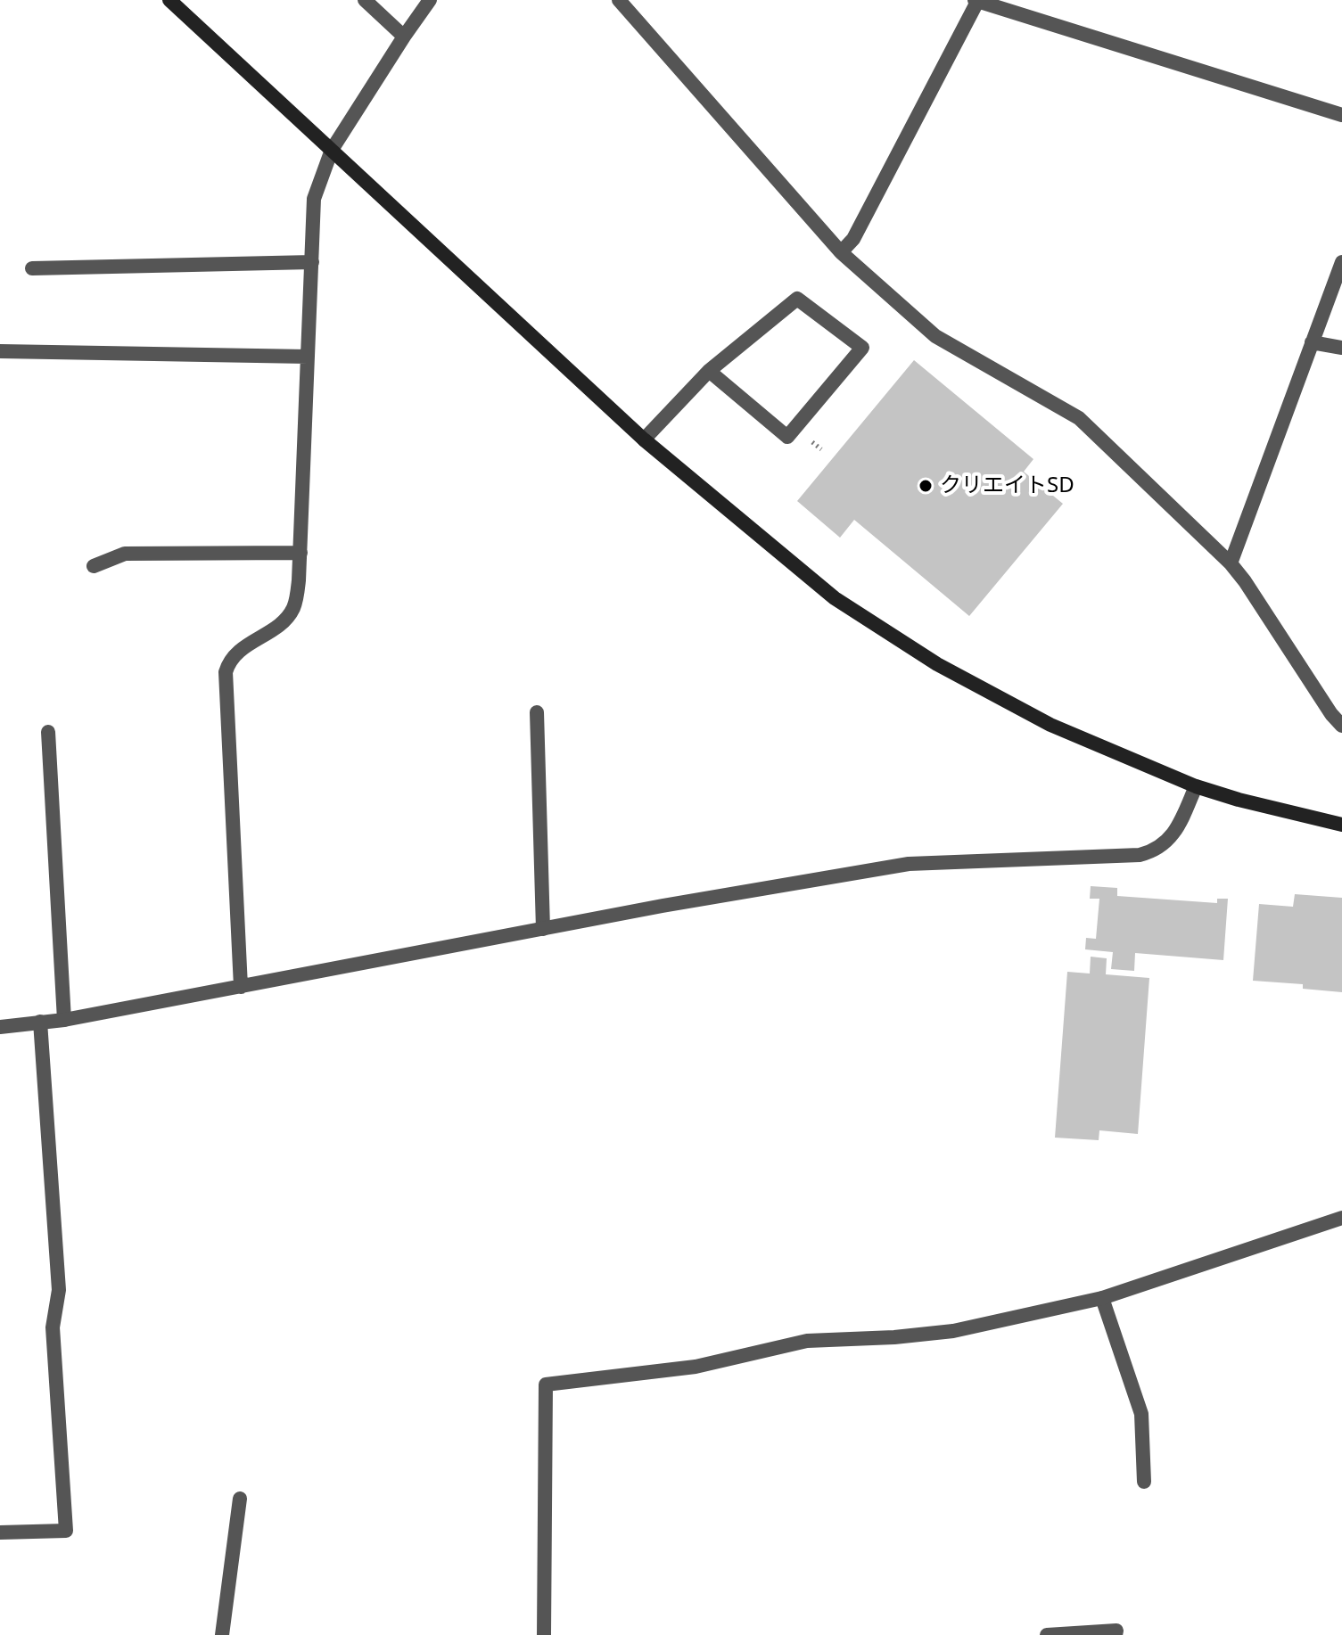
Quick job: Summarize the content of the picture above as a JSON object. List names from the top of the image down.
{
  "places": ["クリエイトSD"]
}
